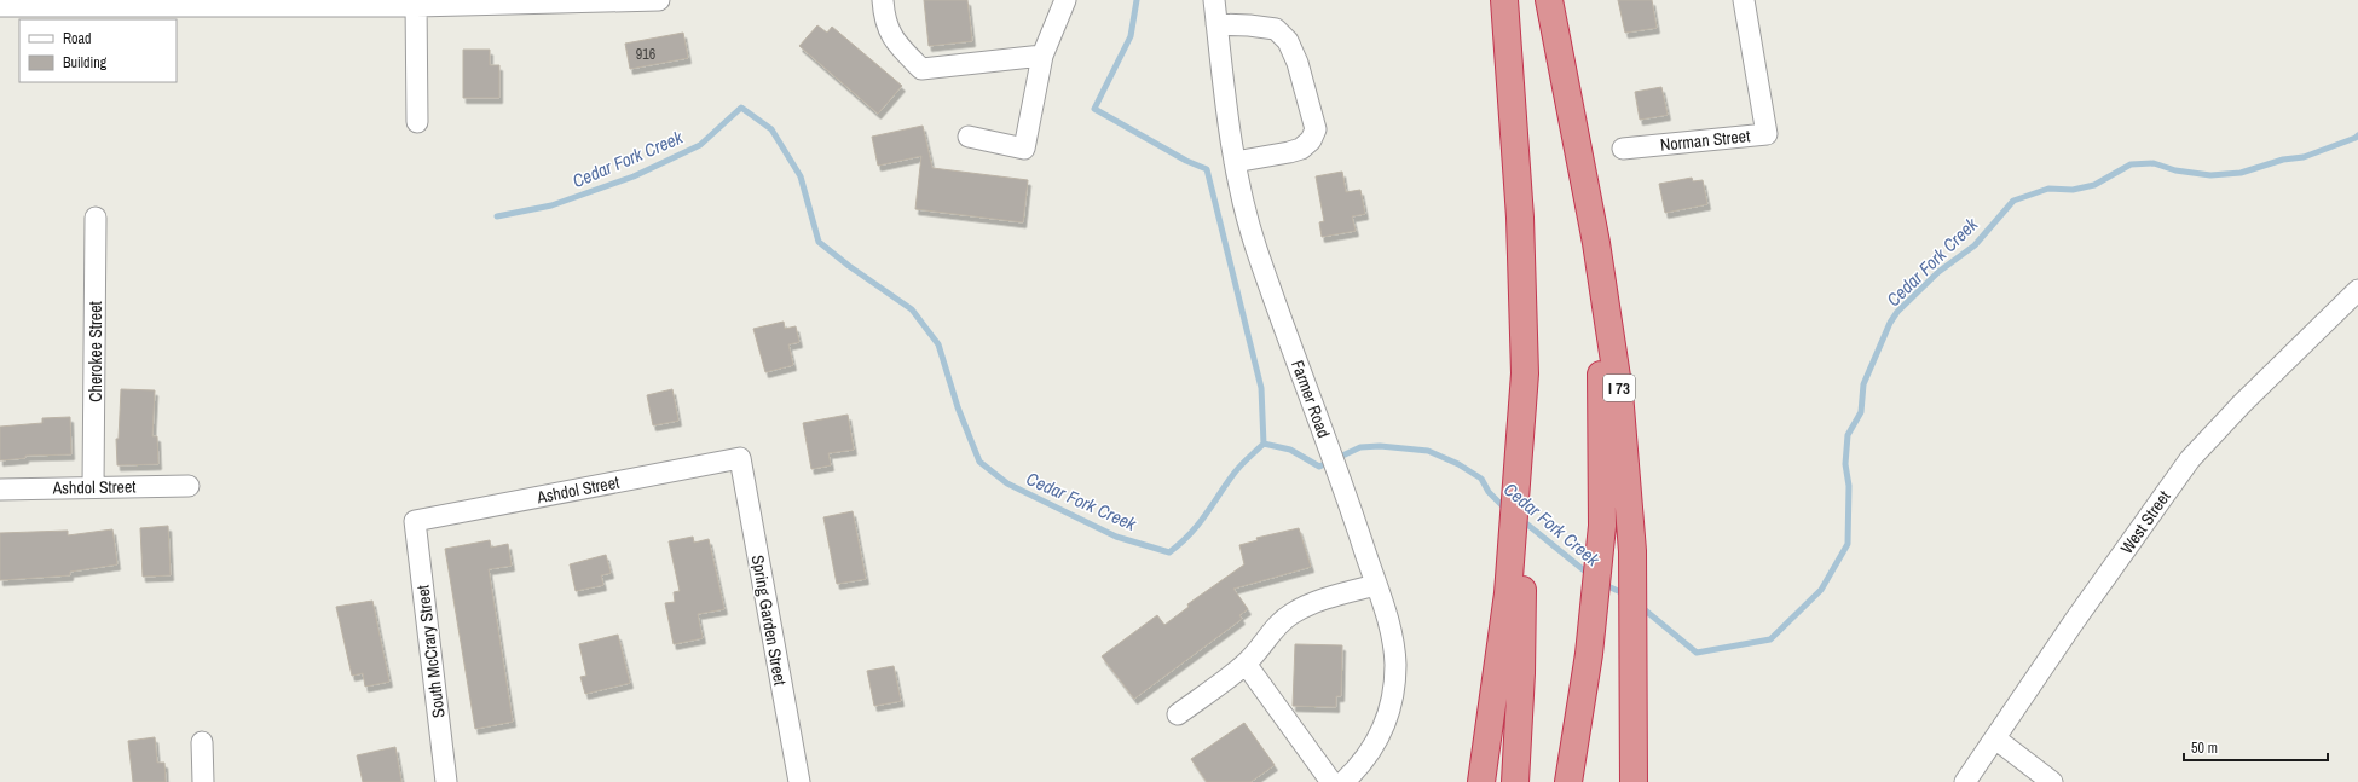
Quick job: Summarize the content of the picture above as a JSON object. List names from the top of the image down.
{
  "streets": {
    "highway": ["I 73"],
    "street": [
      "Norman Street",
      "Cherokee Street",
      "Farmer Road",
      "Ashdol Street",
      "West Street",
      "Spring Garden Street",
      "South McCrary Street"
    ]
  },
  "crossings": [
    ["Cherokee Street", "Ashdol Street"],
    ["Ashdol Street", "Spring Garden Street"],
    ["Ashdol Street", "South McCrary Street"]
  ],
  "water": ["Cedar Fork Creek"],
  "house_numbers": ["916"],
  "legend": ["Road", "Building"],
  "scale_bar": "50 m"
}
